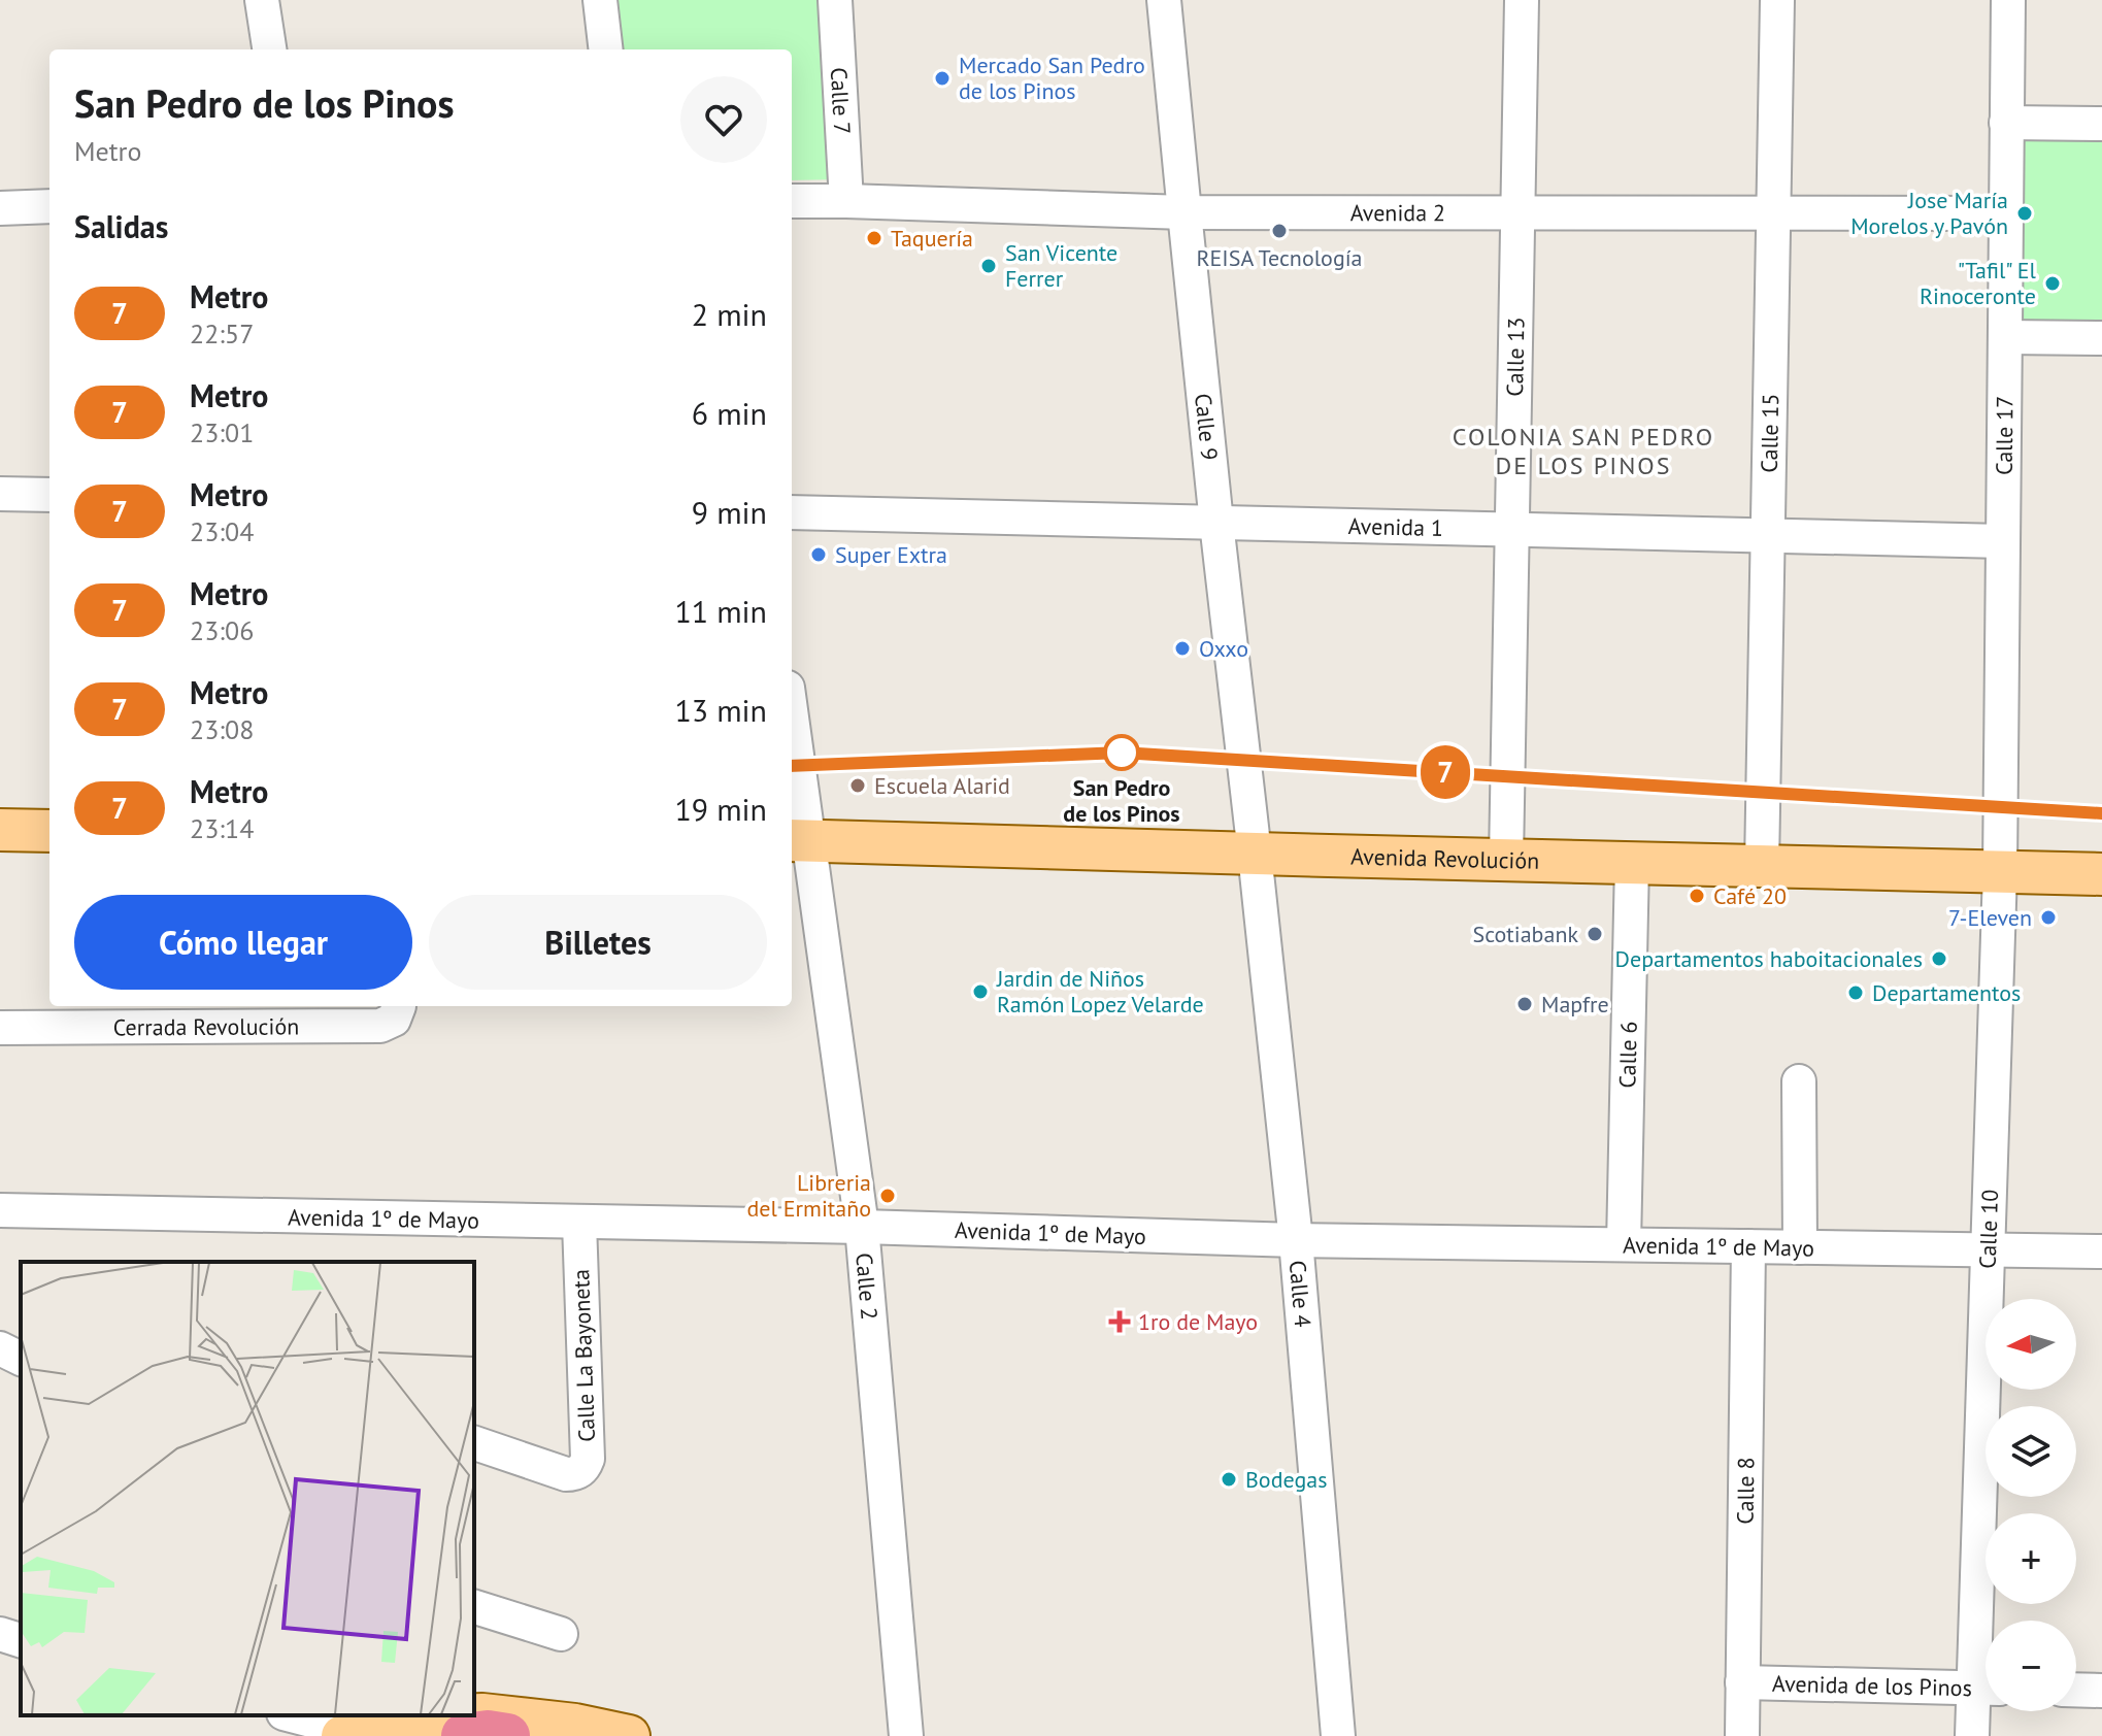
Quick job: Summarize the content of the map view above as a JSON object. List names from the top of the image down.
{
  "streets": {
    "main road": ["Avenida Revolución"],
    "street": [
      "Calle 7",
      "Avenida 2",
      "Calle 13",
      "Calle 9",
      "Calle 15",
      "Calle 17",
      "Avenida 1",
      "Cerrada Revolución",
      "Calle 6",
      "Avenida 1º de Mayo",
      "Calle 10",
      "Calle 2",
      "Calle 4",
      "Calle La Bayoneta",
      "Calle 8",
      "Avenida de los Pinos"
    ]
  },
  "crossings": [
    ["Calle 7", "Avenida 2"],
    ["Avenida 2", "Calle 13"],
    ["Avenida 2", "Calle 9"],
    ["Avenida 2", "Calle 15"],
    ["Avenida 2", "Calle 17"],
    ["Calle 13", "Avenida 1"],
    ["Calle 13", "Avenida Revolución"],
    ["Calle 9", "Avenida 1"],
    ["Calle 9", "Avenida Revolución"],
    ["Calle 9", "Calle 4"],
    ["Calle 15", "Avenida 1"],
    ["Calle 15", "Avenida Revolución"],
    ["Calle 17", "Avenida 1"],
    ["Calle 17", "Avenida Revolución"],
    ["Calle 17", "Calle 10"],
    ["Avenida Revolución", "Calle 6"],
    ["Avenida Revolución", "Calle 10"],
    ["Avenida Revolución", "Calle 2"],
    ["Avenida Revolución", "Calle 4"],
    ["Calle 6", "Avenida 1º de Mayo"],
    ["Avenida 1º de Mayo", "Calle 10"],
    ["Avenida 1º de Mayo", "Calle 2"],
    ["Avenida 1º de Mayo", "Calle 4"],
    ["Avenida 1º de Mayo", "Calle La Bayoneta"],
    ["Avenida 1º de Mayo", "Calle 8"],
    ["Calle 8", "Avenida de los Pinos"]
  ],
  "districts": ["COLONIA SAN PEDRO DE LOS PINOS"],
  "places": {
    "other": [
      "Mercado San Pedro de los Pinos",
      "Jose María Morelos y Pavón",
      "REISA Tecnología",
      "Taquería",
      "San Vicente Ferrer",
      "\"Tafil\" El Rinoceronte",
      "Super Extra",
      "Oxxo",
      "San Pedro de los Pinos",
      "Escuela Alarid",
      "Café 20",
      "7-Eleven",
      "Scotiabank",
      "Departamentos haboitacionales",
      "Jardin de Niños Ramón Lopez Velarde",
      "Departamentos",
      "Mapfre",
      "Libreria del Ermitaño",
      "Bodegas"
    ],
    "health": ["1ro de Mayo"]
  },
  "lines": ["metro line 7"],
  "north": "left",
  "page": {
    "on_map": "7",
    "heading": [
      ["San Pedro de los Pinos", "Metro"],
      "Salidas"
    ],
    "list": [
      {
        "mark": "7",
        "name": "Metro",
        "note": "22:57",
        "value": "2 min"
      },
      {
        "mark": "7",
        "name": "Metro",
        "note": "23:01",
        "value": "6 min"
      },
      {
        "mark": "7",
        "name": "Metro",
        "note": "23:04",
        "value": "9 min"
      },
      {
        "mark": "7",
        "name": "Metro",
        "note": "23:06",
        "value": "11 min"
      },
      {
        "mark": "7",
        "name": "Metro",
        "note": "23:08",
        "value": "13 min"
      },
      {
        "mark": "7",
        "name": "Metro",
        "note": "23:14",
        "value": "19 min"
      }
    ],
    "buttons": ["Cómo llegar", "Billetes"],
    "map_buttons": ["+", "−"]
  }
}
